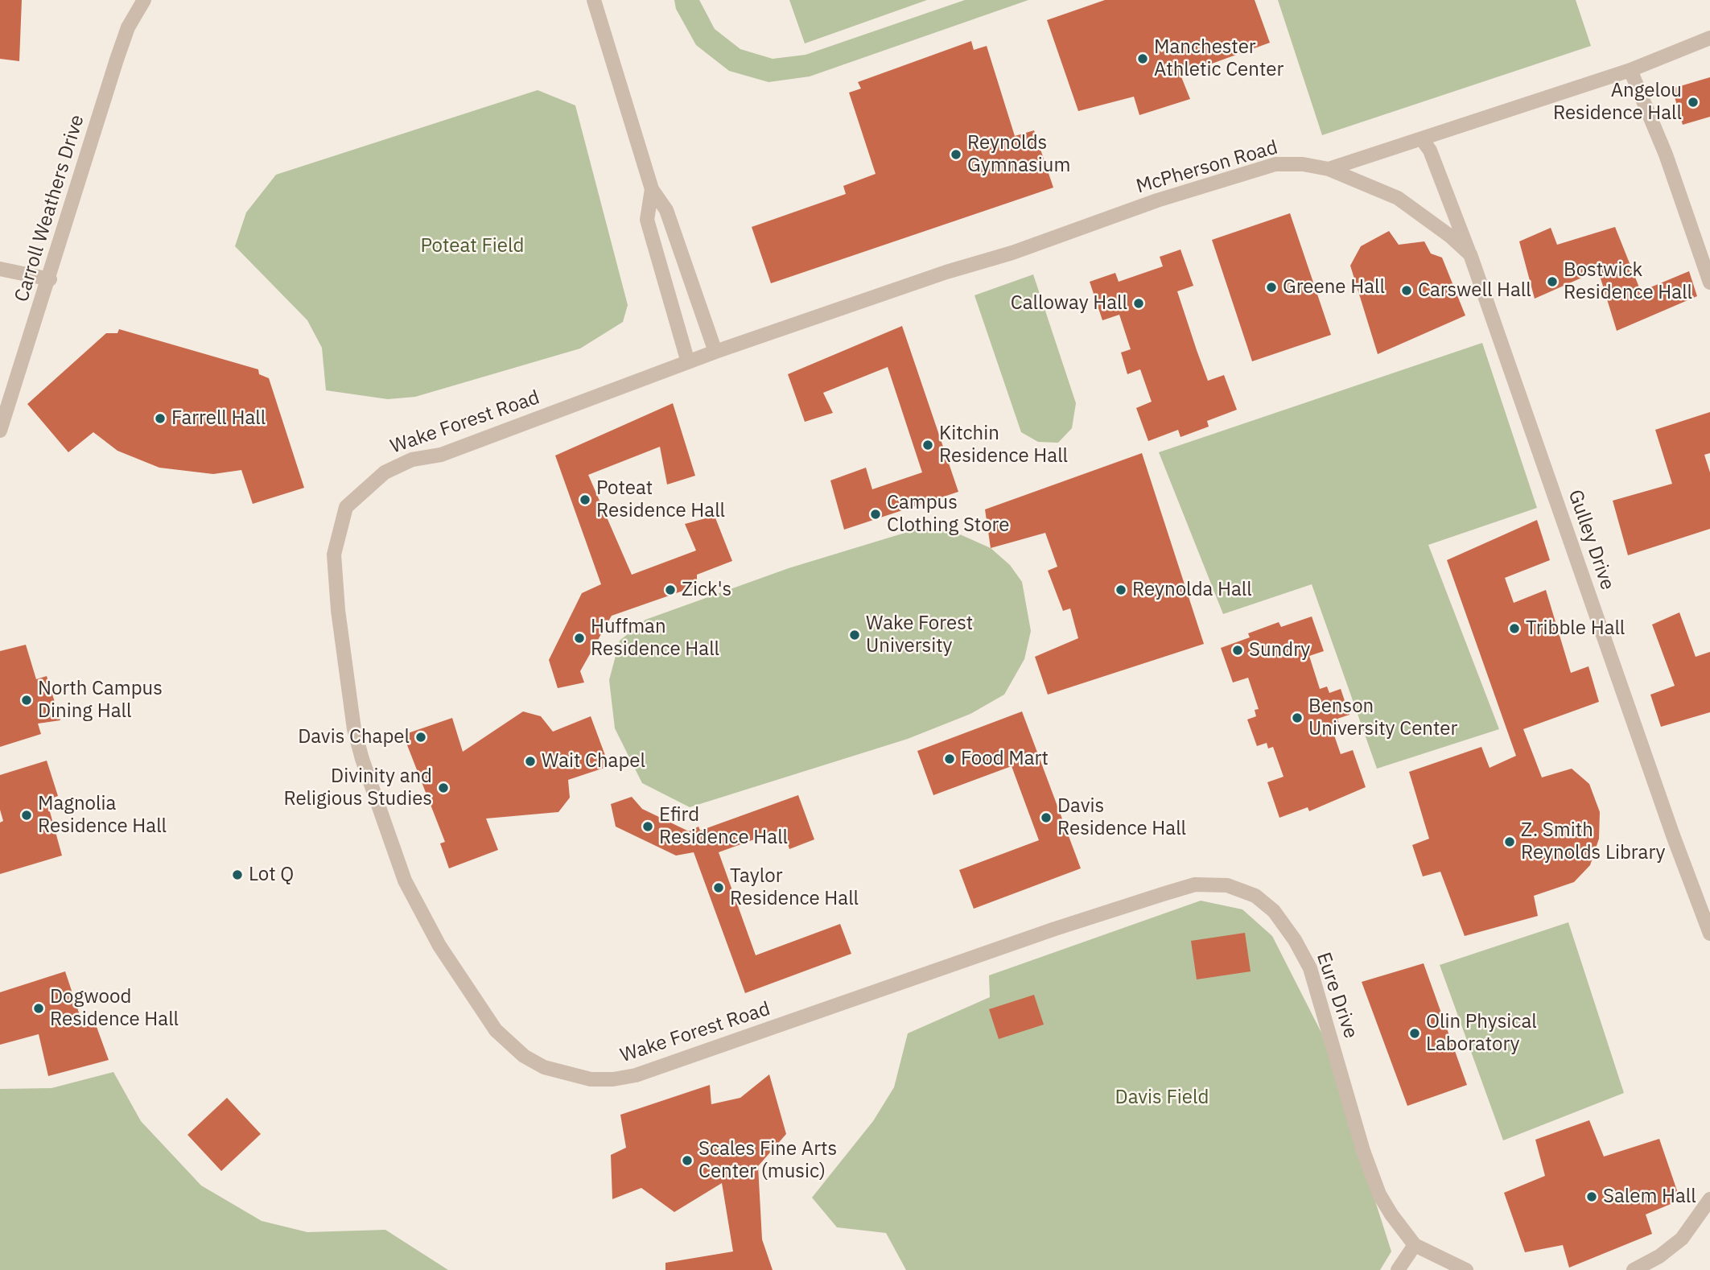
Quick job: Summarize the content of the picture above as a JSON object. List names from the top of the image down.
{
  "streets": {
    "street": [
      "McPherson Road",
      "Carroll Weathers Drive",
      "Wake Forest Road",
      "Gulley Drive",
      "Eure Drive"
    ]
  },
  "crossings": [
    ["McPherson Road", "Wake Forest Road"],
    ["McPherson Road", "Gulley Drive"],
    ["Wake Forest Road", "Eure Drive"]
  ],
  "parks": ["Poteat Field", "Davis Field"],
  "places": [
    "Manchester Athletic Center",
    "Angelou Residence Hall",
    "Reynolds Gymnasium",
    "Bostwick Residence Hall",
    "Greene Hall",
    "Carswell Hall",
    "Calloway Hall",
    "Farrell Hall",
    "Kitchin Residence Hall",
    "Poteat Residence Hall",
    "Campus Clothing Store",
    "Zick's",
    "Reynolda Hall",
    "Tribble Hall",
    "Wake Forest University",
    "Huffman Residence Hall",
    "Sundry",
    "North Campus Dining Hall",
    "Benson University Center",
    "Davis Chapel",
    "Food Mart",
    "Wait Chapel",
    "Divinity and Religious Studies",
    "Magnolia Residence Hall",
    "Davis Residence Hall",
    "Efird Residence Hall",
    "Z. Smith Reynolds Library",
    "Lot Q",
    "Taylor Residence Hall",
    "Dogwood Residence Hall",
    "Olin Physical Laboratory",
    "Scales Fine Arts Center (music)",
    "Salem Hall"
  ]
}
